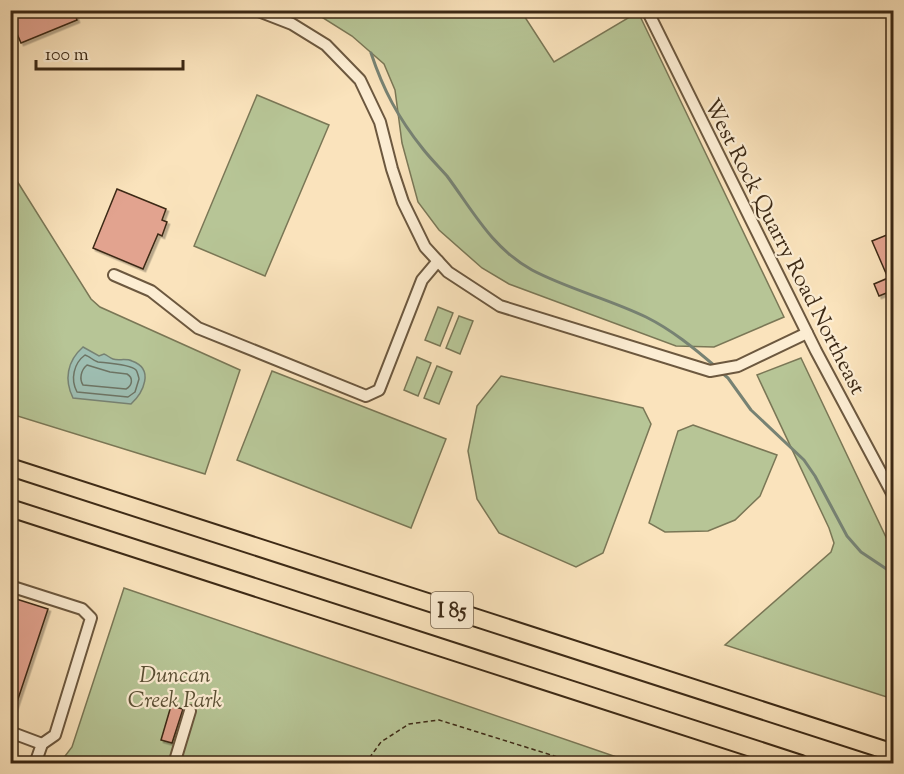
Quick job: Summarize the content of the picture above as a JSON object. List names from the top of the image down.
{
  "streets": {
    "highway": ["I 85"],
    "street": ["West Rock Quarry Road Northeast"]
  },
  "parks": ["Duncan Creek Park"],
  "scale_bar": "100 m"
}
